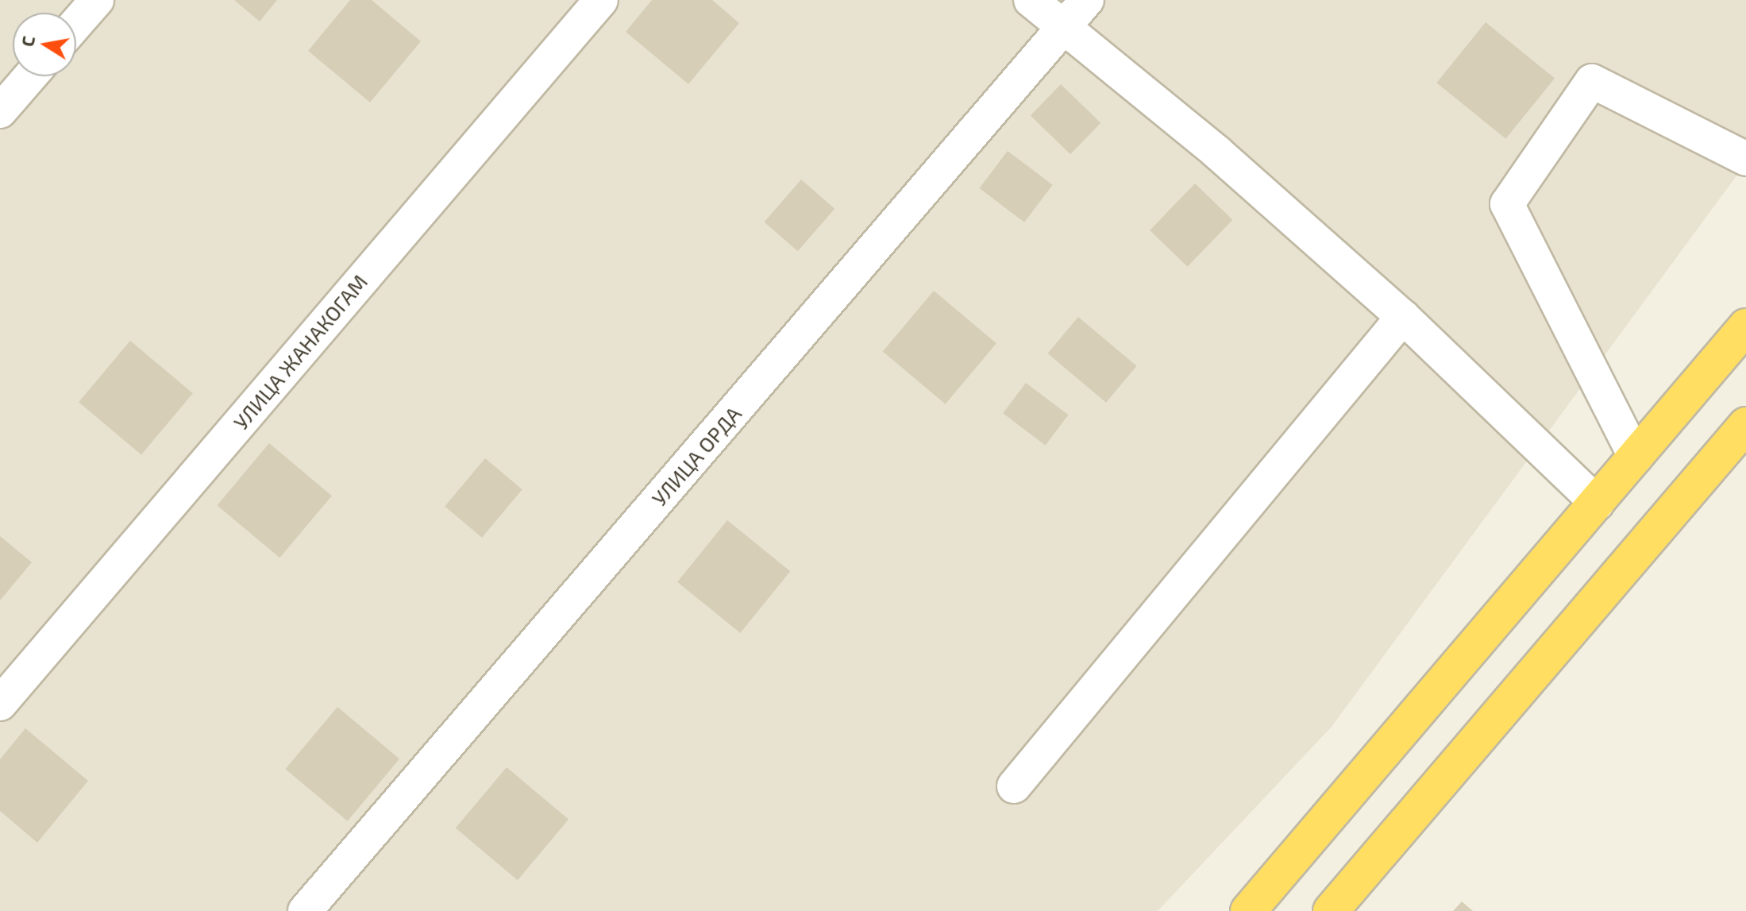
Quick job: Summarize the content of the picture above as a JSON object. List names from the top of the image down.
{
  "streets": {
    "street": ["УЛИЦА ЖАНАКОГАМ", "УЛИЦА ОРДА"]
  },
  "north": "left"
}
